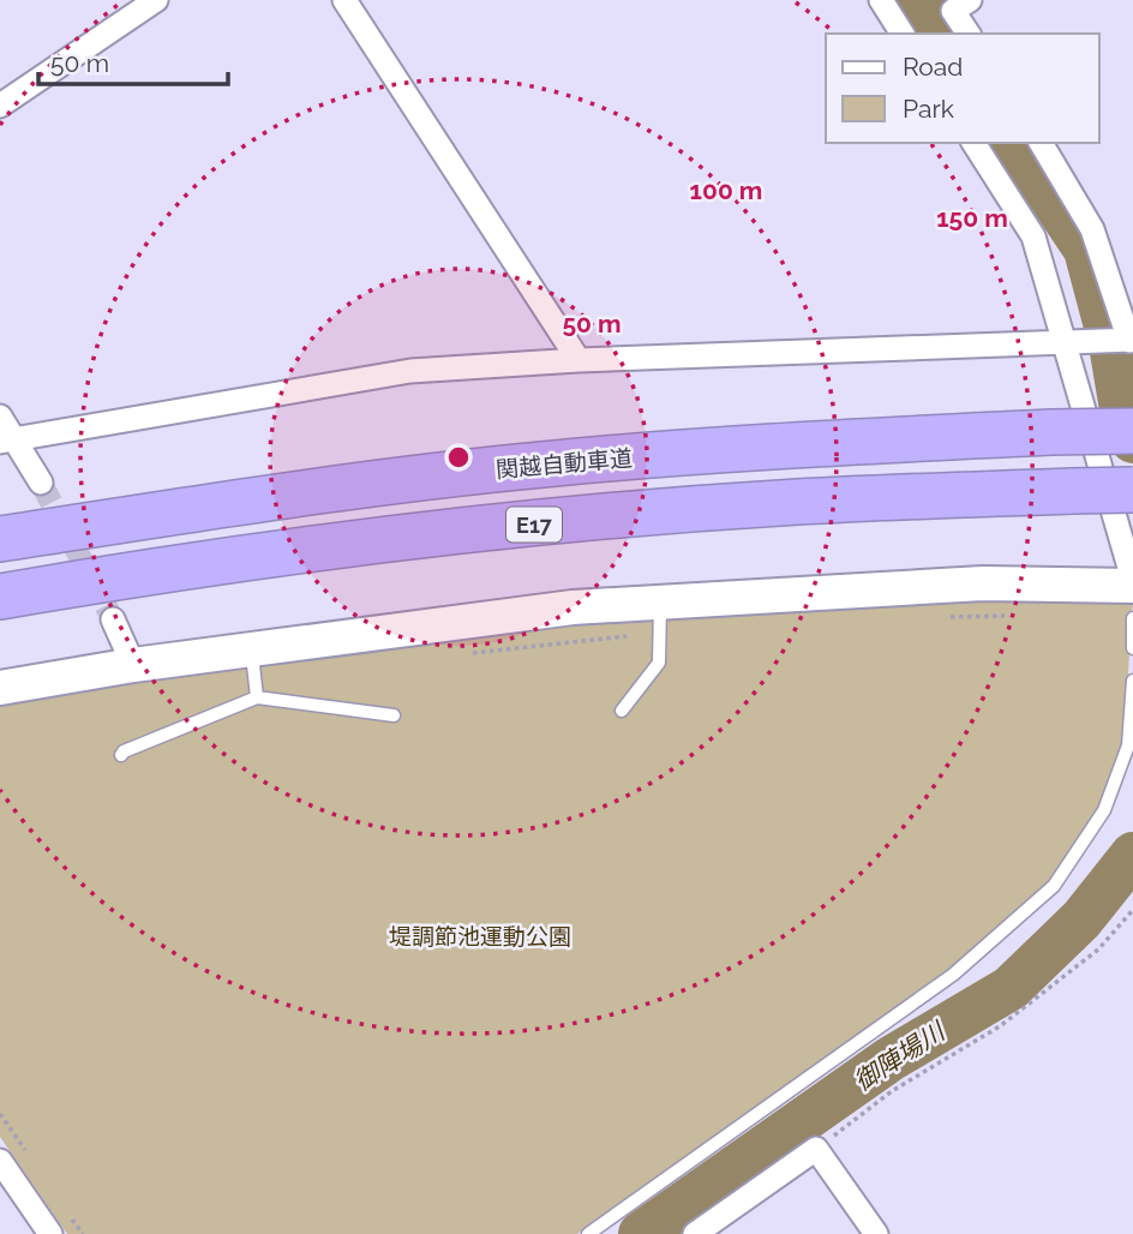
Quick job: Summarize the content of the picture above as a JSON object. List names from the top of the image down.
{
  "streets": {
    "highway": ["関越自動車道", "E17"]
  },
  "water": ["御陣場川"],
  "parks": ["堤調節池運動公園"],
  "legend": ["Road", "Park"],
  "scale_bar": "50 m",
  "rings": ["100 m", "150 m", "50 m"]
}
